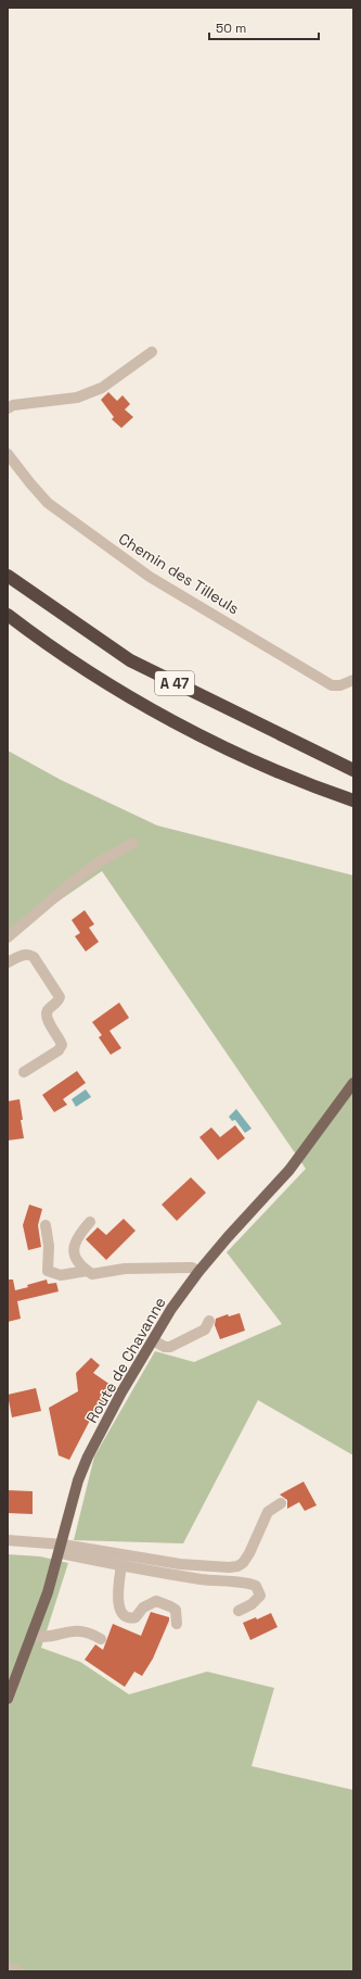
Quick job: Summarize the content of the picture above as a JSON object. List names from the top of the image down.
{
  "streets": {
    "highway": ["A 47"],
    "main road": ["Route de Chavanne"],
    "street": ["Chemin des Tilleuls"]
  },
  "scale_bar": "50 m"
}
